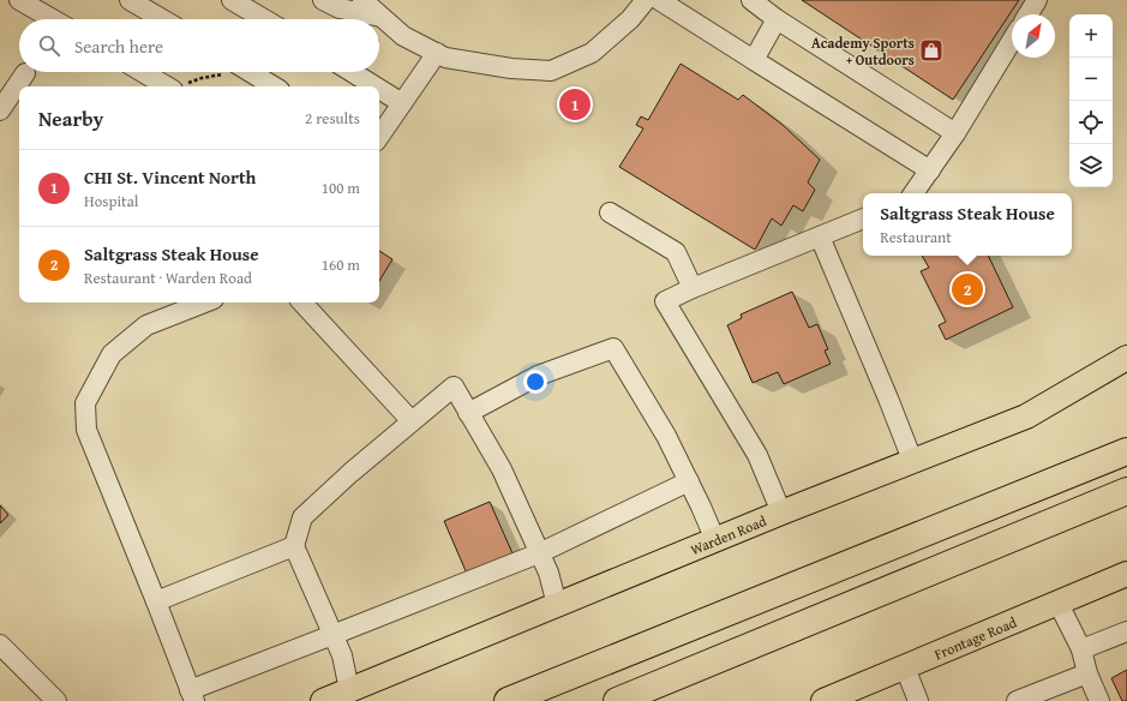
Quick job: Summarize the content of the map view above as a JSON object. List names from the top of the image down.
{
  "streets": {
    "main road": ["Warden Road", "Frontage Road"]
  },
  "places": {
    "shop": ["Academy Sports + Outdoors"]
  },
  "north": "top right",
  "page": {
    "map_buttons": ["+", "−"],
    "search": "Search here",
    "pins": ["1", "2"],
    "heading": ["Nearby", "2 results"],
    "list": [
      {
        "mark": "1",
        "name": "CHI St. Vincent North",
        "note": "Hospital",
        "value": "100 m"
      },
      {
        "mark": "2",
        "name": "Saltgrass Steak House",
        "note": "Restaurant · Warden Road",
        "value": "160 m"
      }
    ],
    "popup": ["Saltgrass Steak House", "Restaurant"]
  }
}
